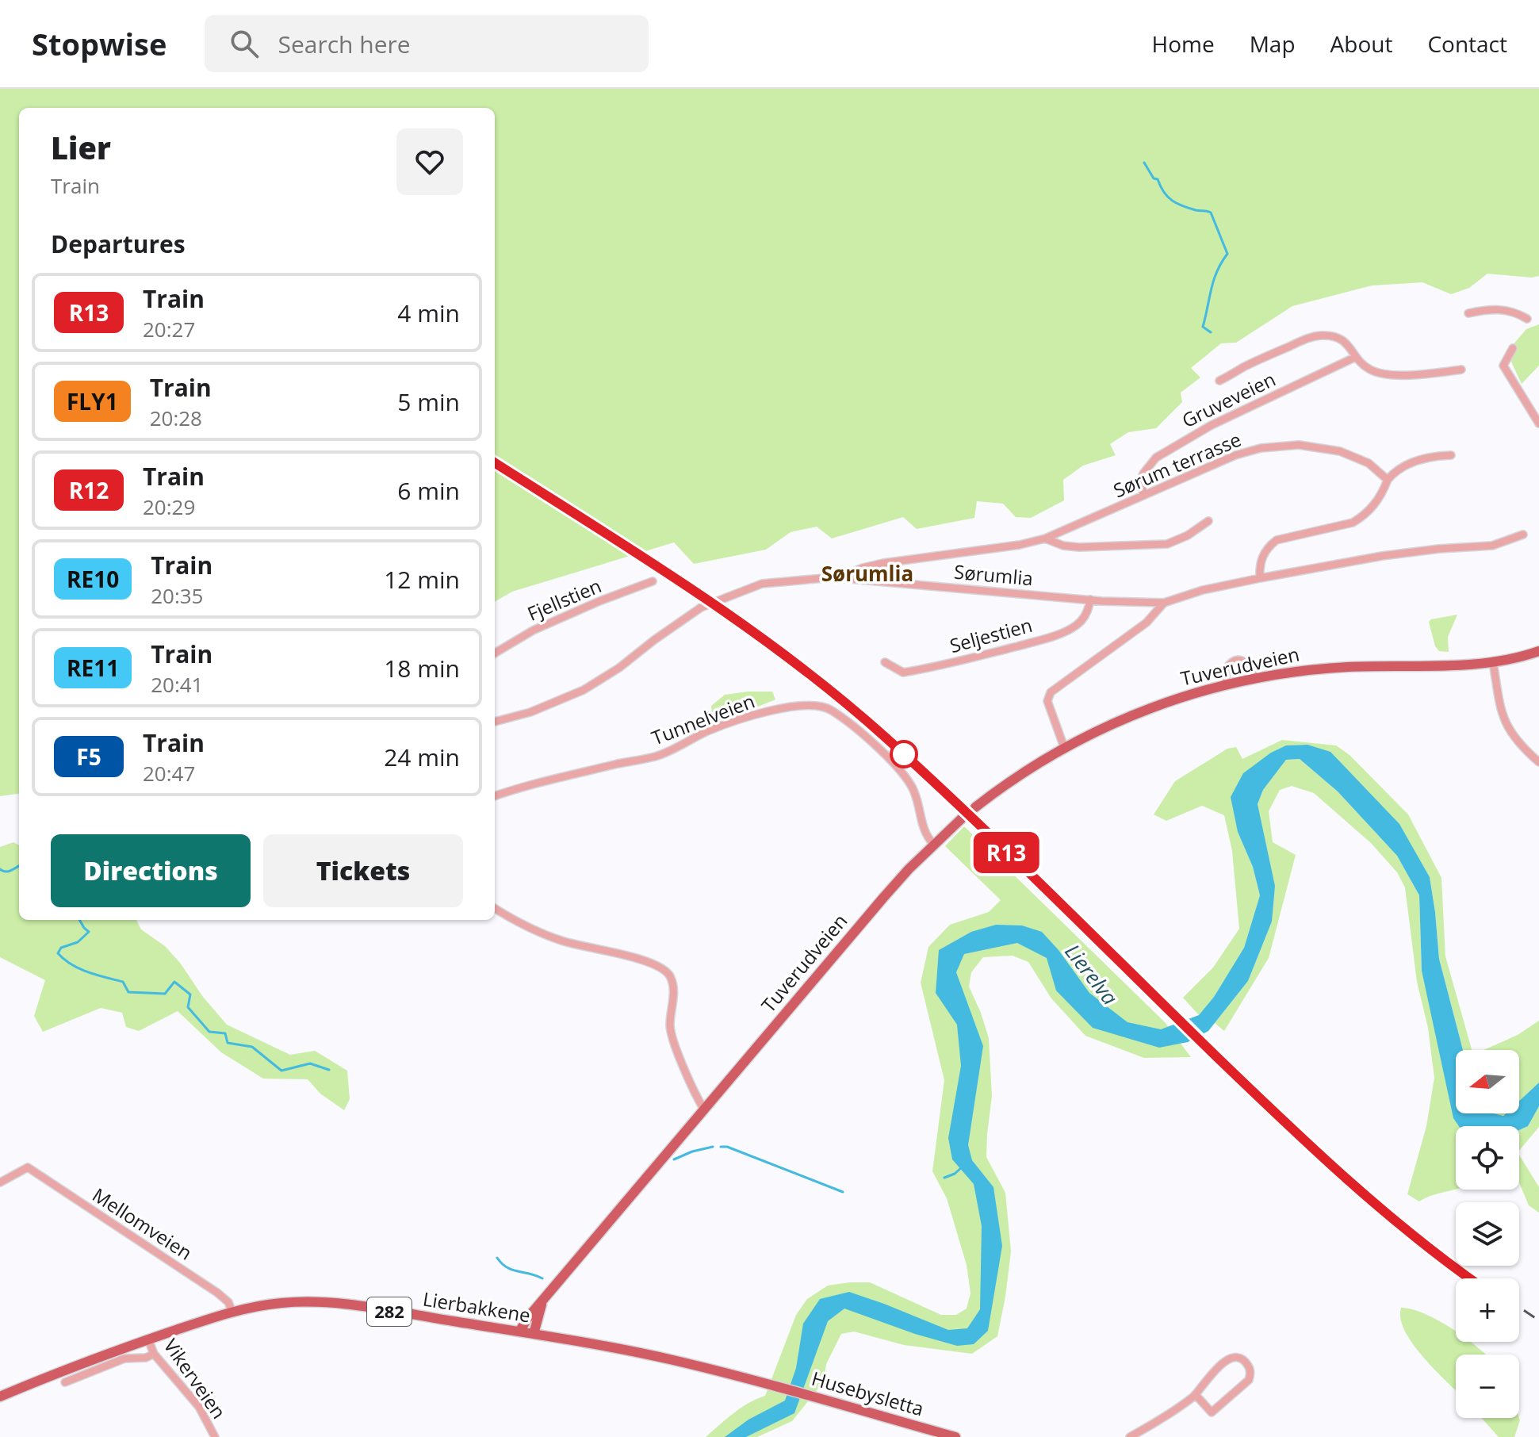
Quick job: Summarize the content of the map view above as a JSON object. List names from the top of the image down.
{
  "streets": {
    "main road": [
      "Tuverudveien",
      "Lierbakkene",
      "282",
      "Husebysletta"
    ],
    "street": [
      "Gruveveien",
      "Sørum terrasse",
      "Sørumlia",
      "Fjellstien",
      "Seljestien",
      "Tunnelveien",
      "Mellomveien",
      "Vikerveien"
    ]
  },
  "crossings": [
    ["Gruveveien", "Sørum terrasse"],
    ["Sørum terrasse", "Sørumlia"],
    ["Sørumlia", "Seljestien"],
    ["Tuverudveien", "Tunnelveien"],
    ["Tuverudveien", "Lierbakkene"],
    ["Mellomveien", "Lierbakkene"],
    ["Lierbakkene", "Vikerveien"],
    ["Lierbakkene", "Husebysletta"]
  ],
  "districts": ["Sørumlia"],
  "water": ["Lierelva"],
  "north": "left",
  "page": {
    "header": "Stopwise",
    "search": "Search here",
    "nav": [
      "Home",
      "Map",
      "About",
      "Contact"
    ],
    "on_map": "R13",
    "heading": [
      ["Lier", "Train"],
      "Departures"
    ],
    "list": [
      {
        "mark": "R13",
        "name": "Train",
        "note": "20:27",
        "value": "4 min"
      },
      {
        "mark": "FLY1",
        "name": "Train",
        "note": "20:28",
        "value": "5 min"
      },
      {
        "mark": "R12",
        "name": "Train",
        "note": "20:29",
        "value": "6 min"
      },
      {
        "mark": "RE10",
        "name": "Train",
        "note": "20:35",
        "value": "12 min"
      },
      {
        "mark": "RE11",
        "name": "Train",
        "note": "20:41",
        "value": "18 min"
      },
      {
        "mark": "F5",
        "name": "Train",
        "note": "20:47",
        "value": "24 min"
      }
    ],
    "buttons": ["Directions", "Tickets"],
    "map_buttons": ["+", "−"]
  }
}
